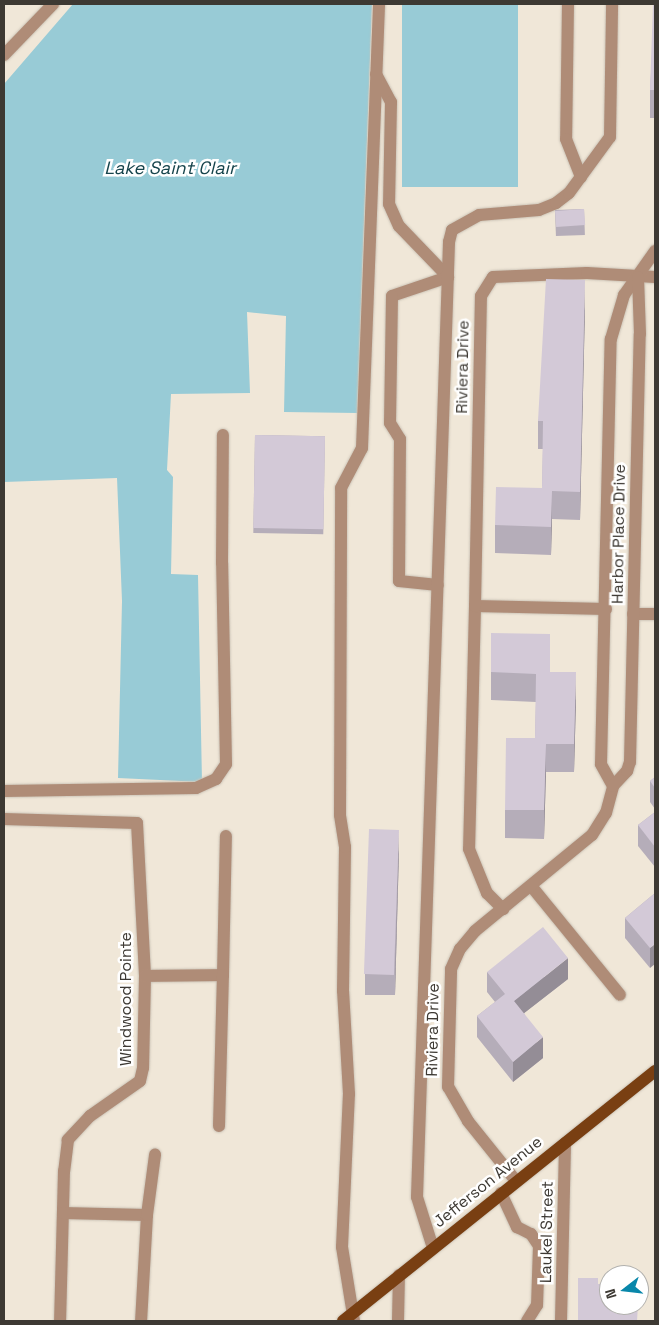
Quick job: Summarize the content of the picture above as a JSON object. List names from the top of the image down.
{
  "streets": {
    "main road": ["Jefferson Avenue"],
    "street": [
      "Riviera Drive",
      "Harbor Place Drive",
      "Windwood Pointe",
      "Laukel Street"
    ]
  },
  "crossings": [
    ["Riviera Drive", "Harbor Place Drive"],
    ["Riviera Drive", "Jefferson Avenue"],
    ["Jefferson Avenue", "Laukel Street"]
  ],
  "water": ["Lake Saint Clair"],
  "north": "left"
}
